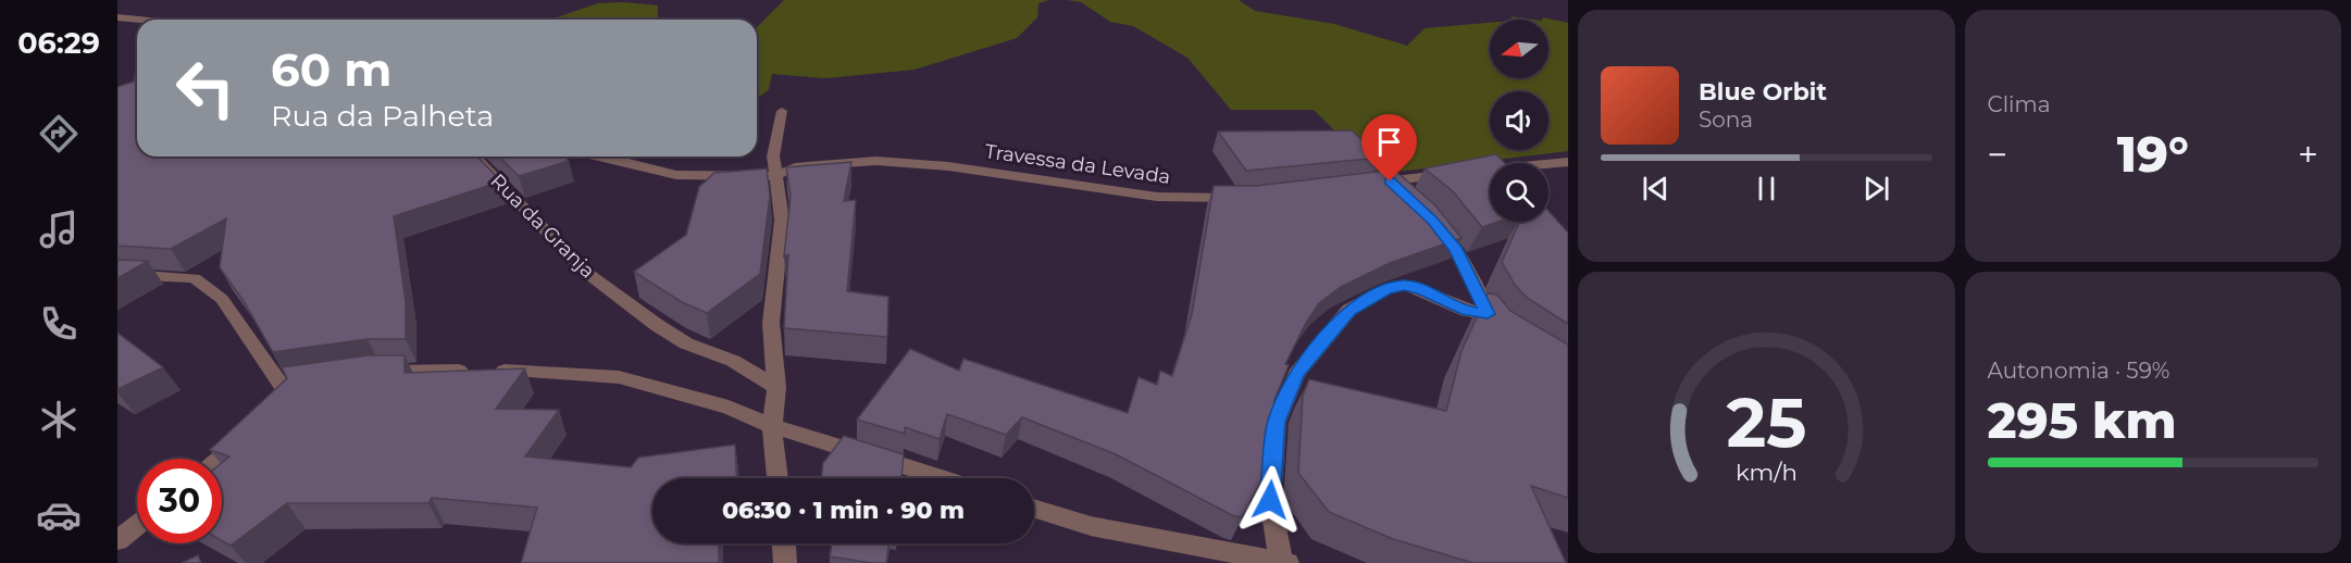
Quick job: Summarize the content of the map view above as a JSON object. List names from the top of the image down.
{
  "streets": {
    "street": ["Travessa da Levada", "Rua da Granja"]
  },
  "north": "left",
  "page": {
    "tabs": "06:29",
    "tile": [
      "Clima",
      ["Autonomia · 59%", "295 km"]
    ],
    "turn": ["60 m", "Rua da Palheta"],
    "song": ["Blue Orbit", "Sona"],
    "heat": ["−", "19°", "+"],
    "limit": "30",
    "trip": "06:30 · 1 min · 90 m",
    "gauge": ["25", "km/h"]
  }
}
